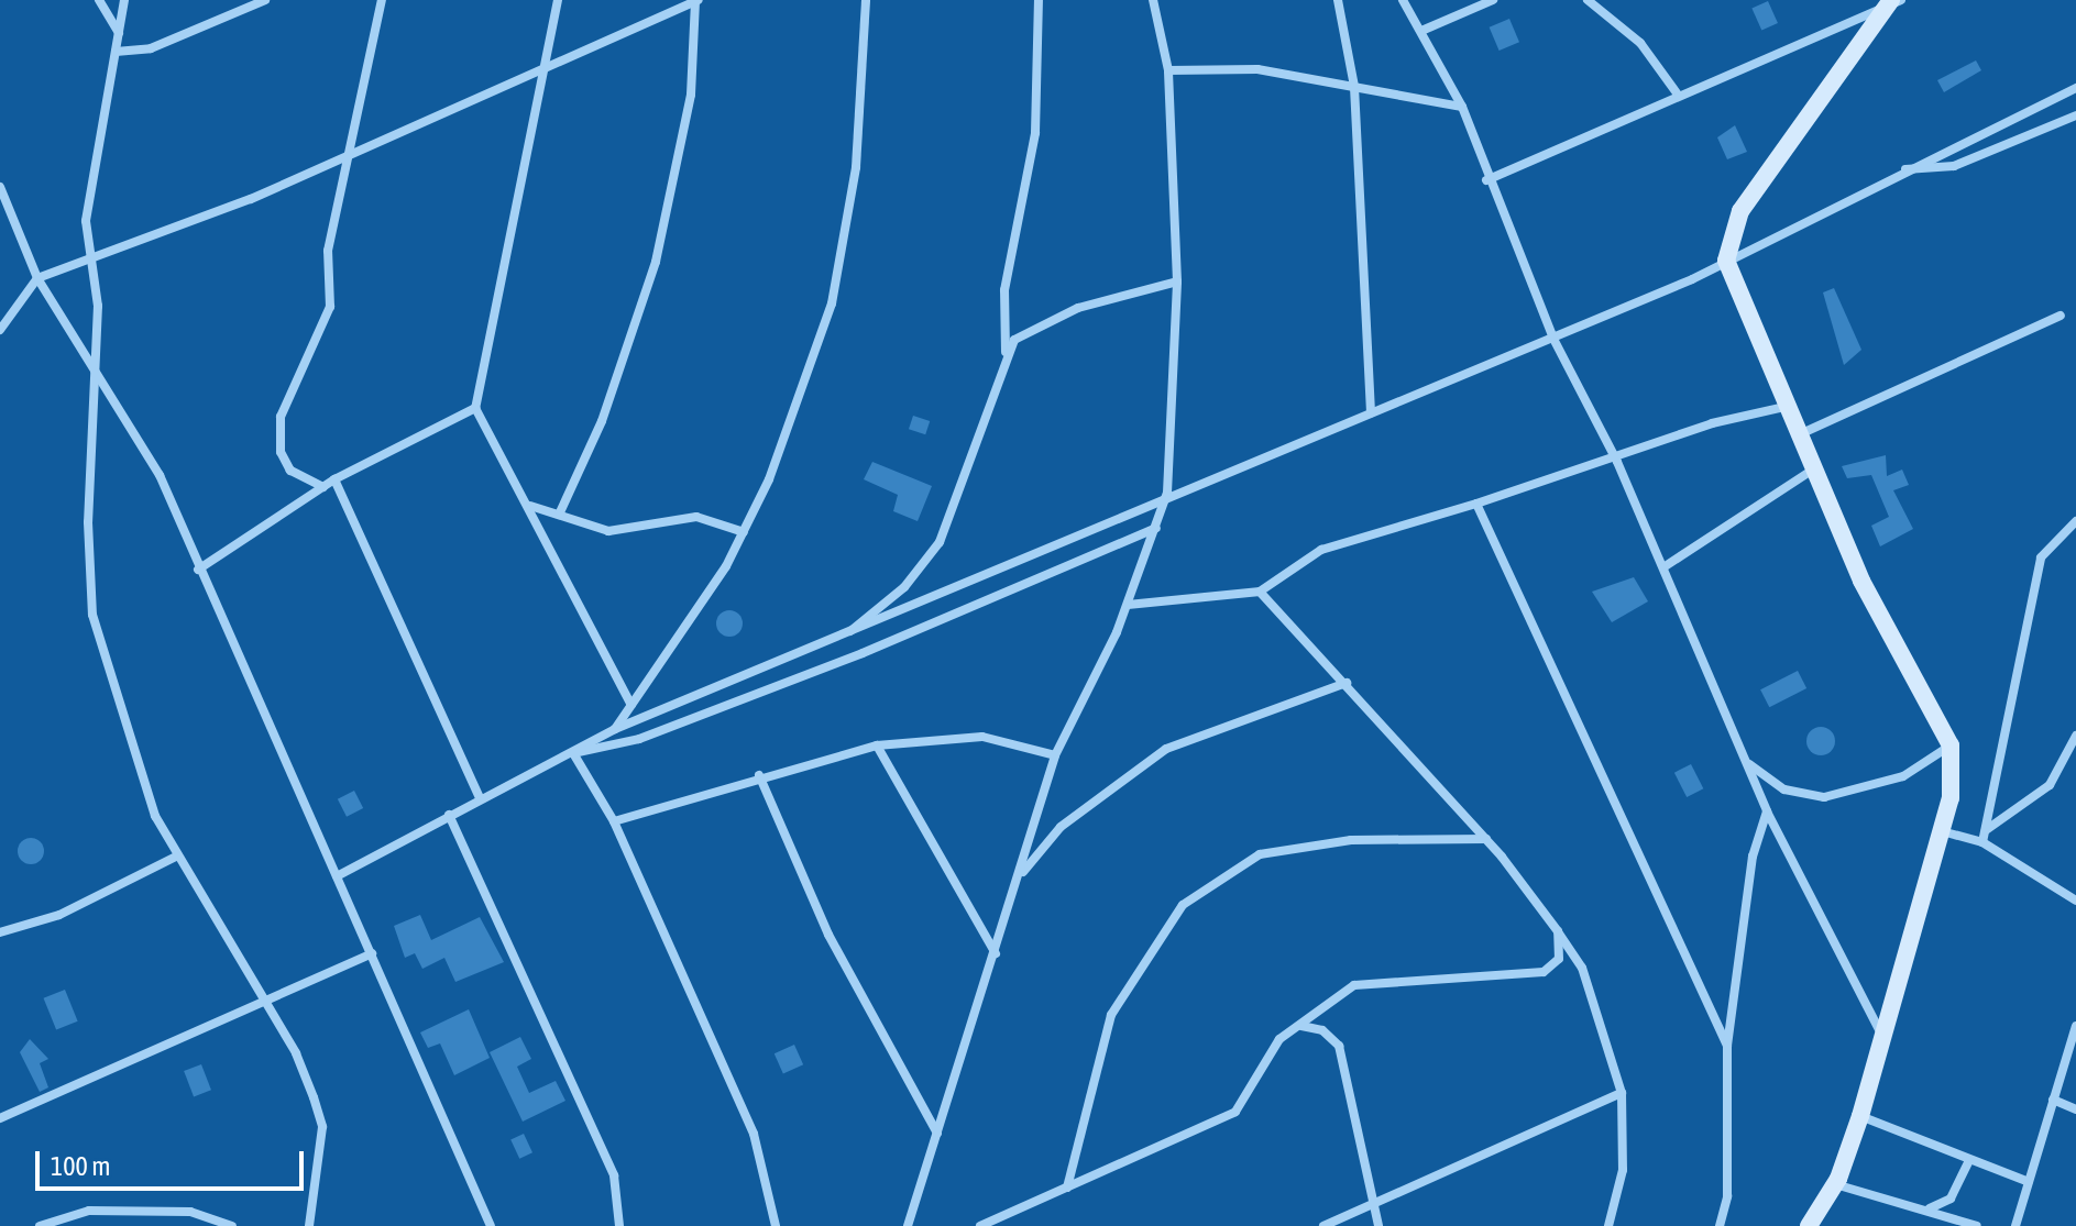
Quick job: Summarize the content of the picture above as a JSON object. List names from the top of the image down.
{
  "scale_bar": "100 m"
}
